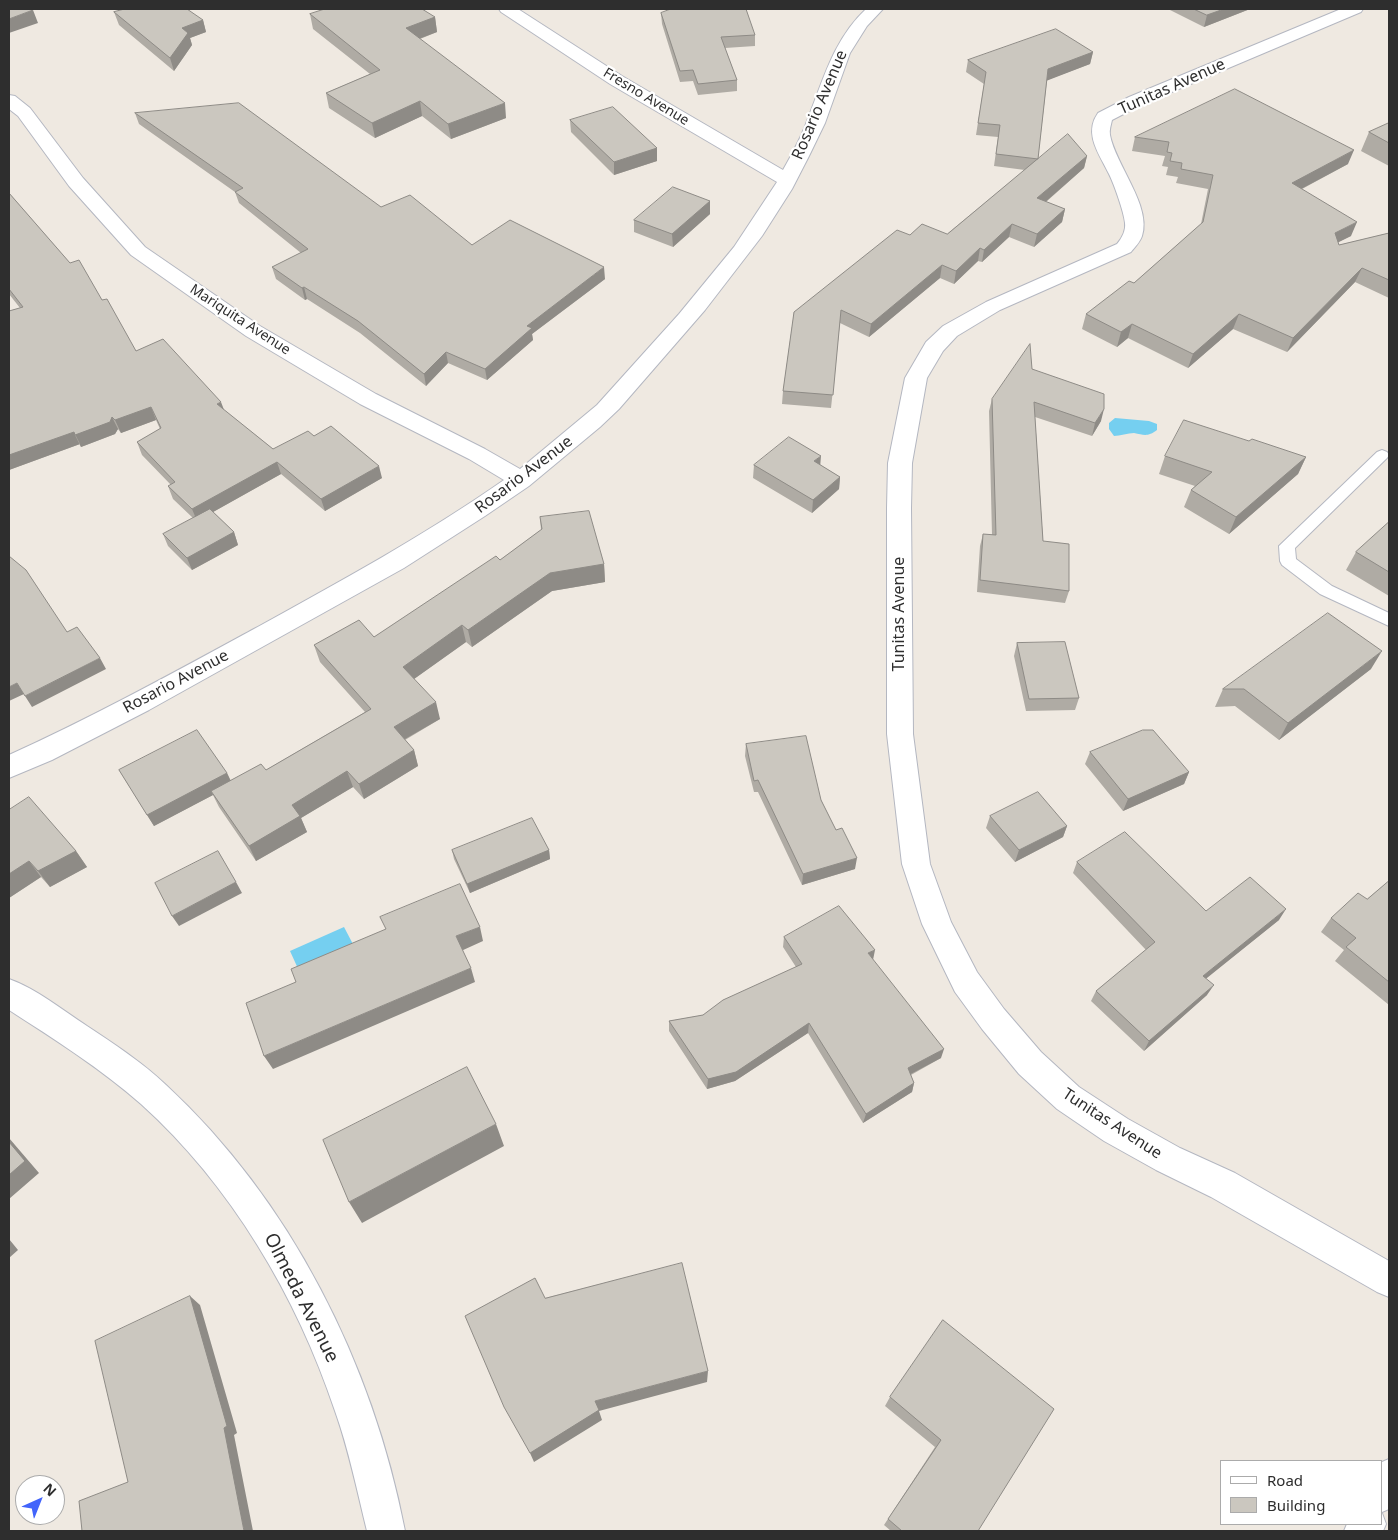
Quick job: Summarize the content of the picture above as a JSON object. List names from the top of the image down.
{
  "streets": {
    "street": [
      "Tunitas Avenue",
      "Fresno Avenue",
      "Rosario Avenue",
      "Mariquita Avenue",
      "Olmeda Avenue"
    ]
  },
  "crossings": [
    ["Fresno Avenue", "Rosario Avenue"],
    ["Rosario Avenue", "Mariquita Avenue"]
  ],
  "legend": ["Road", "Building"],
  "north": "top right"
}
